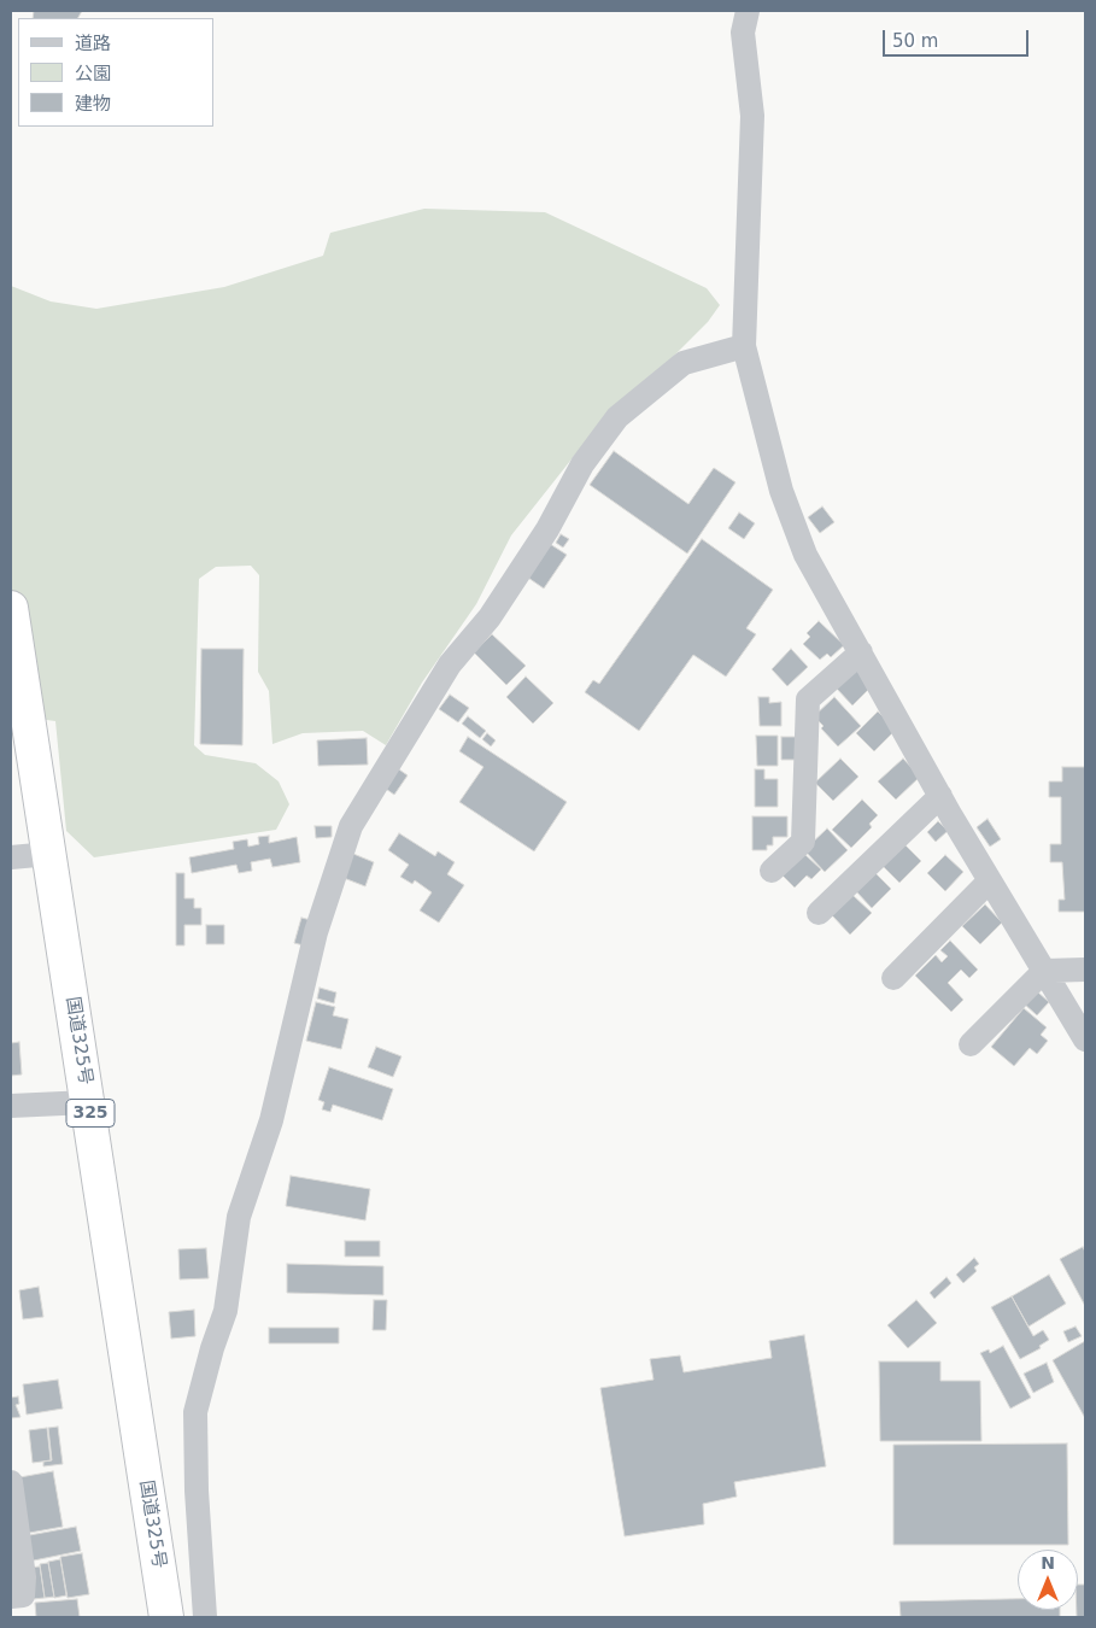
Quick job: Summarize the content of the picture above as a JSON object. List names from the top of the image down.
{
  "streets": {
    "highway": ["国道325号", "325"]
  },
  "legend": ["道路", "公園", "建物"],
  "scale_bar": "50 m",
  "north": "top"
}
